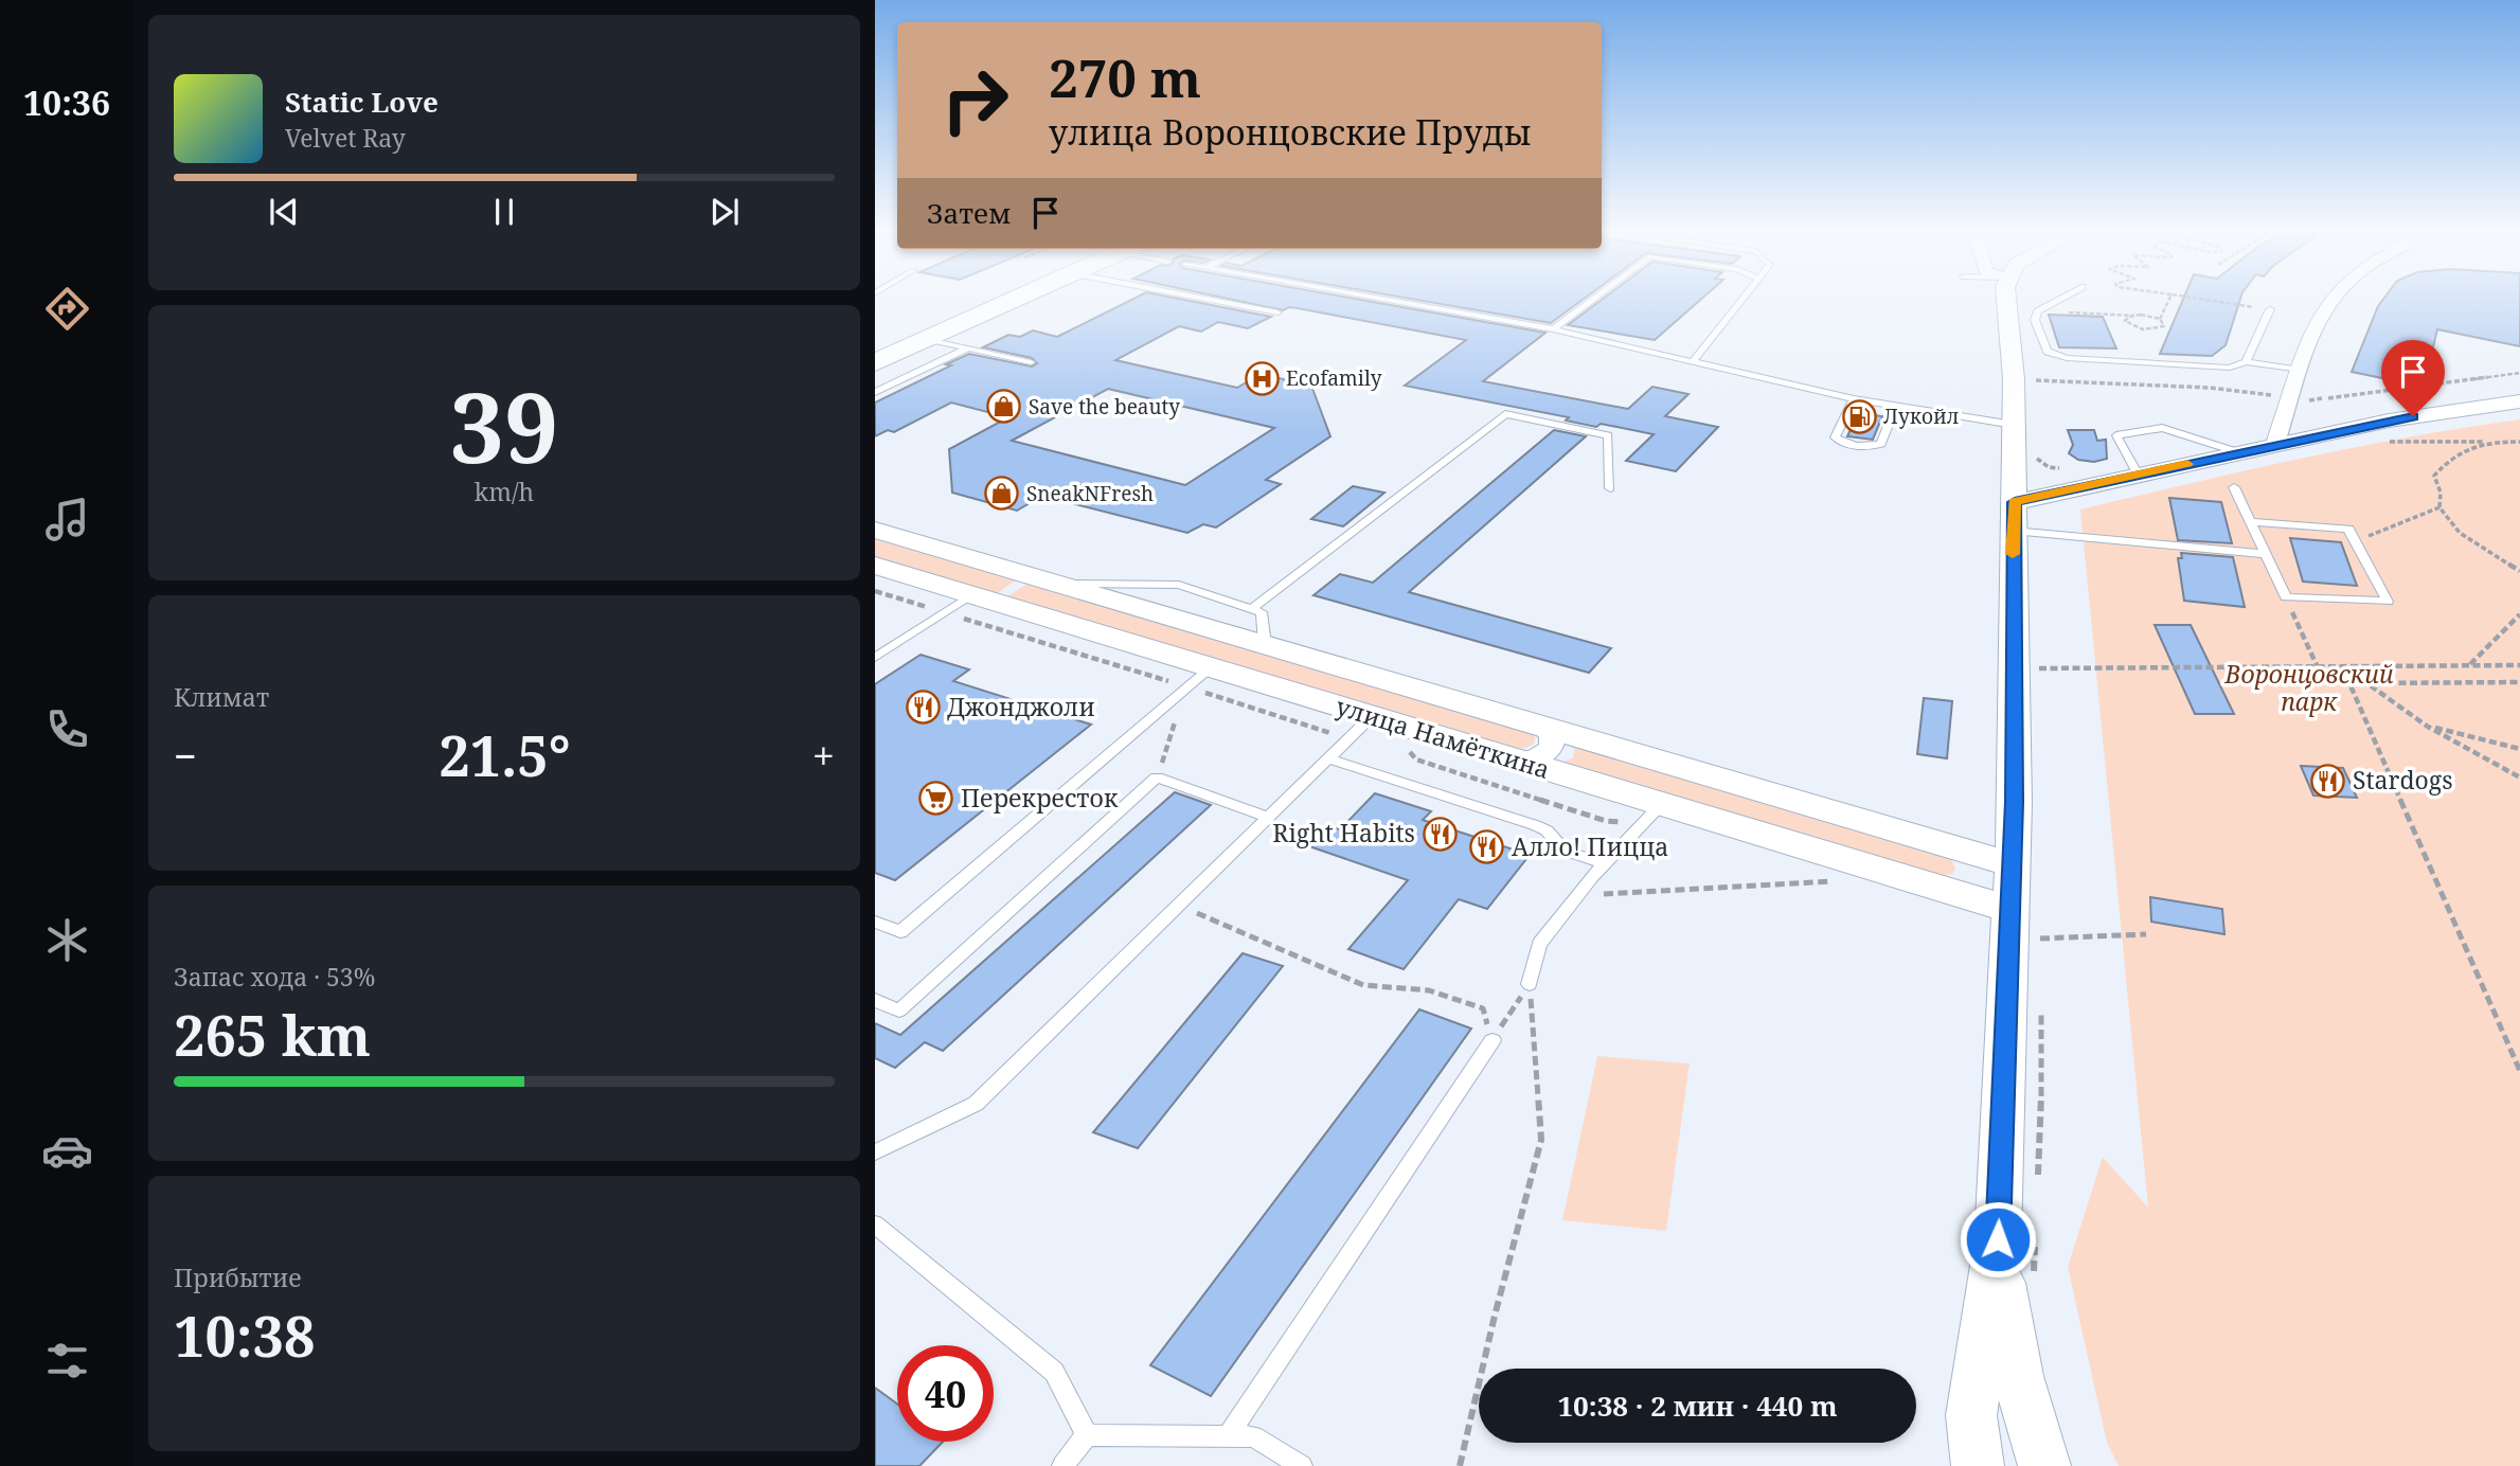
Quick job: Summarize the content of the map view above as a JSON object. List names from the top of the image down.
{
  "streets": {
    "street": ["улица Намёткина"]
  },
  "parks": ["Воронцовский парк"],
  "places": {
    "hospital": ["Ecofamily"],
    "shop": ["Save the beauty", "SneakNFresh"],
    "fuel station": ["Лукойл"],
    "restaurant": [
      "Джонджоли",
      "Stardogs",
      "Right Habits",
      "Алло! Пицца"
    ],
    "supermarket": ["Перекресток"]
  },
  "page": {
    "tabs": "10:36",
    "turn": ["270 m", "улица Воронцовские Пруды"],
    "song": ["Static Love", "Velvet Ray"],
    "then": "Затем",
    "tile": [
      ["39", "km/h"],
      "Климат",
      ["Запас хода · 53%", "265 km"],
      ["Прибытие", "10:38"]
    ],
    "heat": ["−", "21.5°", "+"],
    "limit": "40",
    "trip": "10:38 · 2 мин · 440 m"
  }
}
